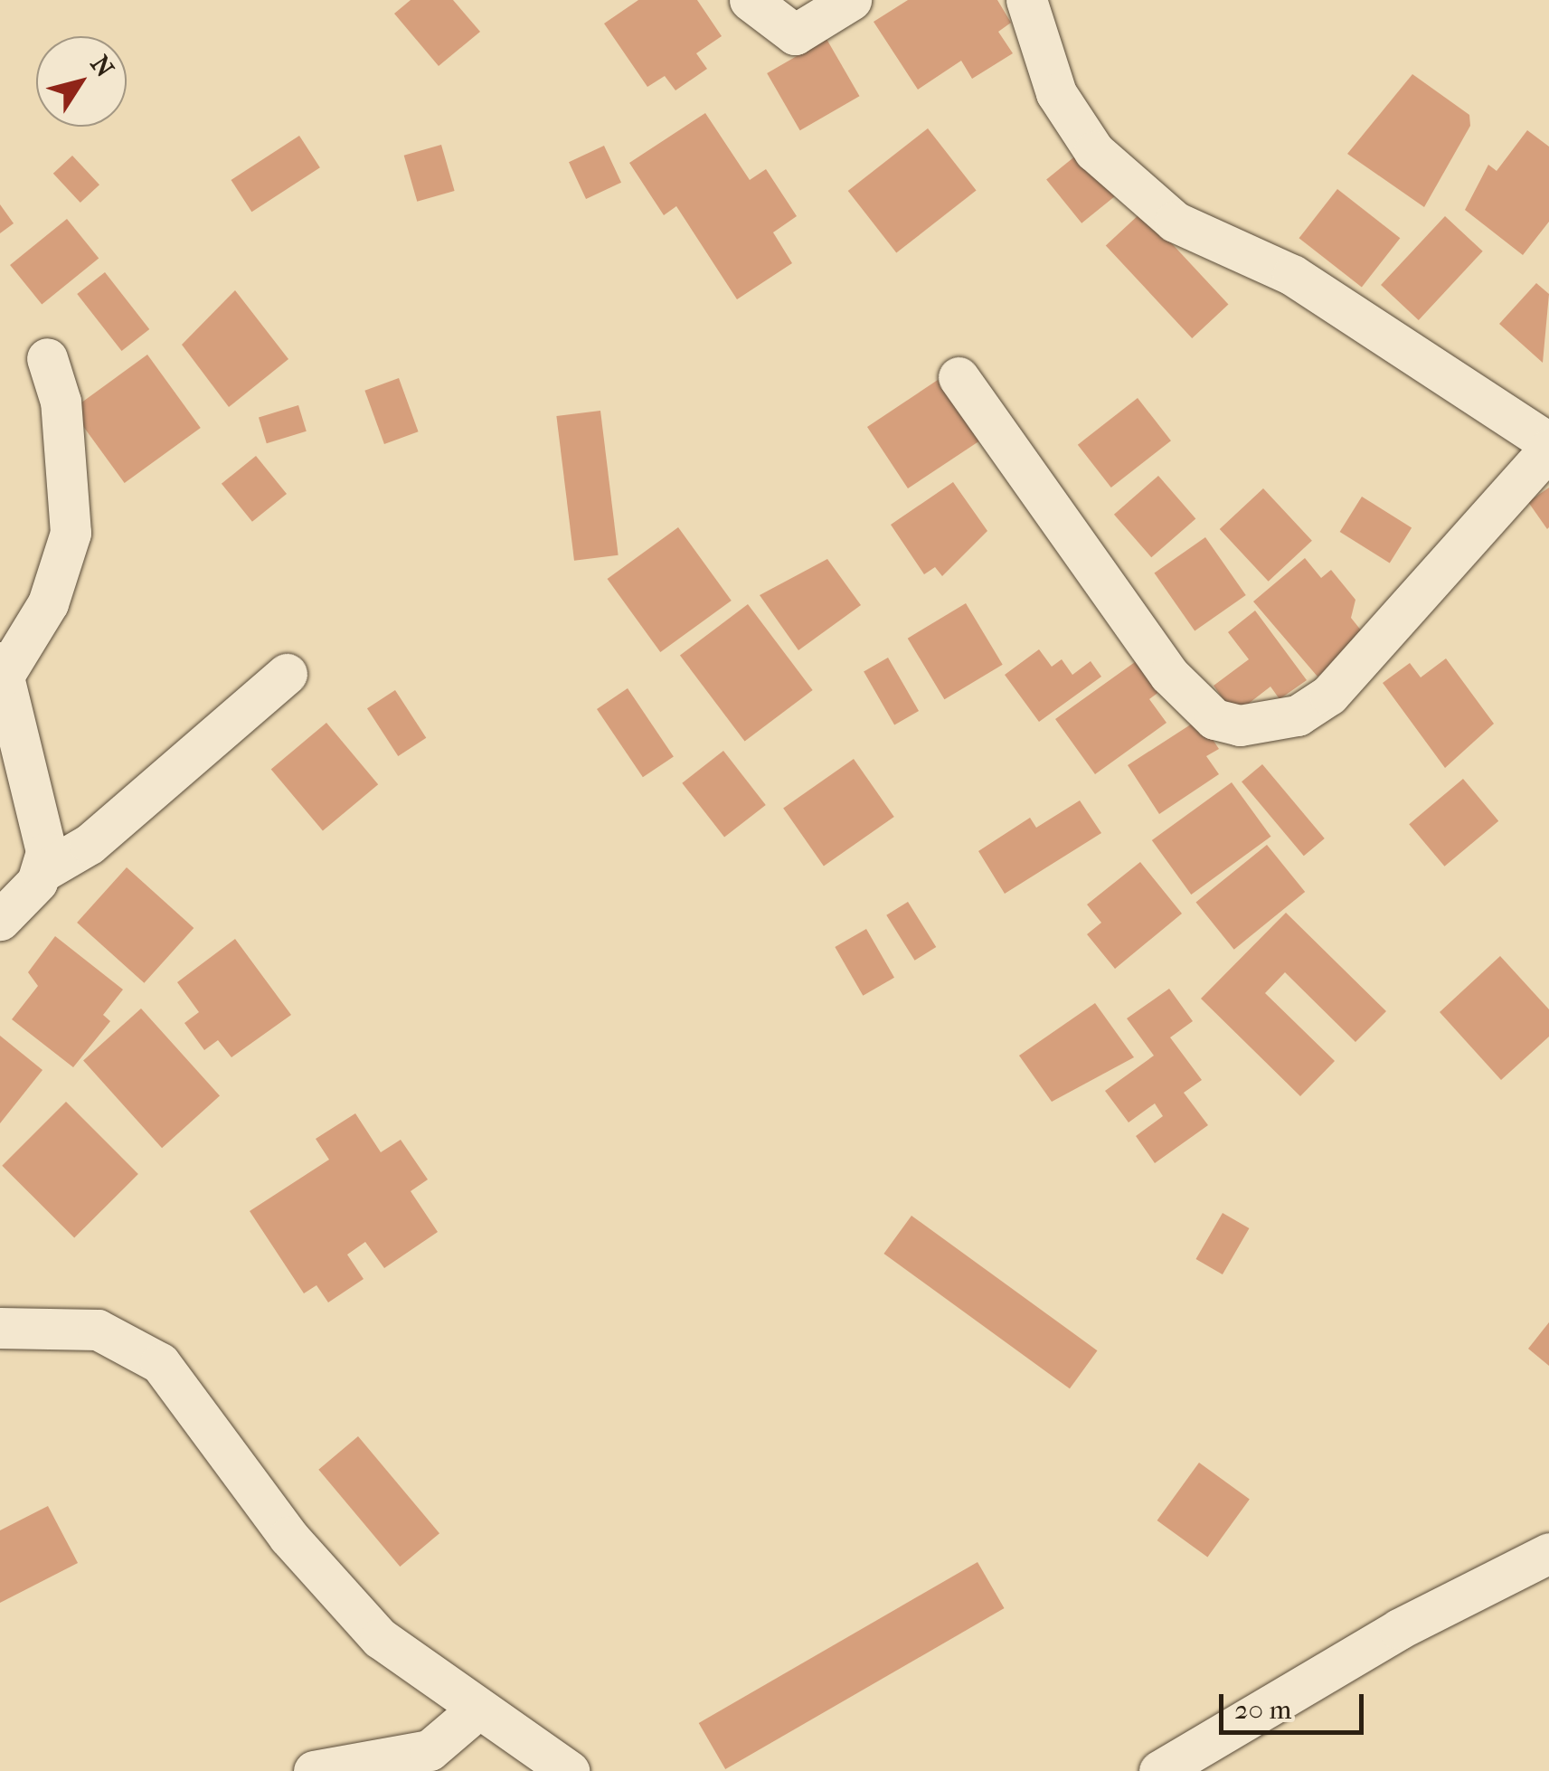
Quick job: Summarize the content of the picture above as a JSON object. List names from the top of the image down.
{
  "scale_bar": "20 m",
  "north": "top right"
}
